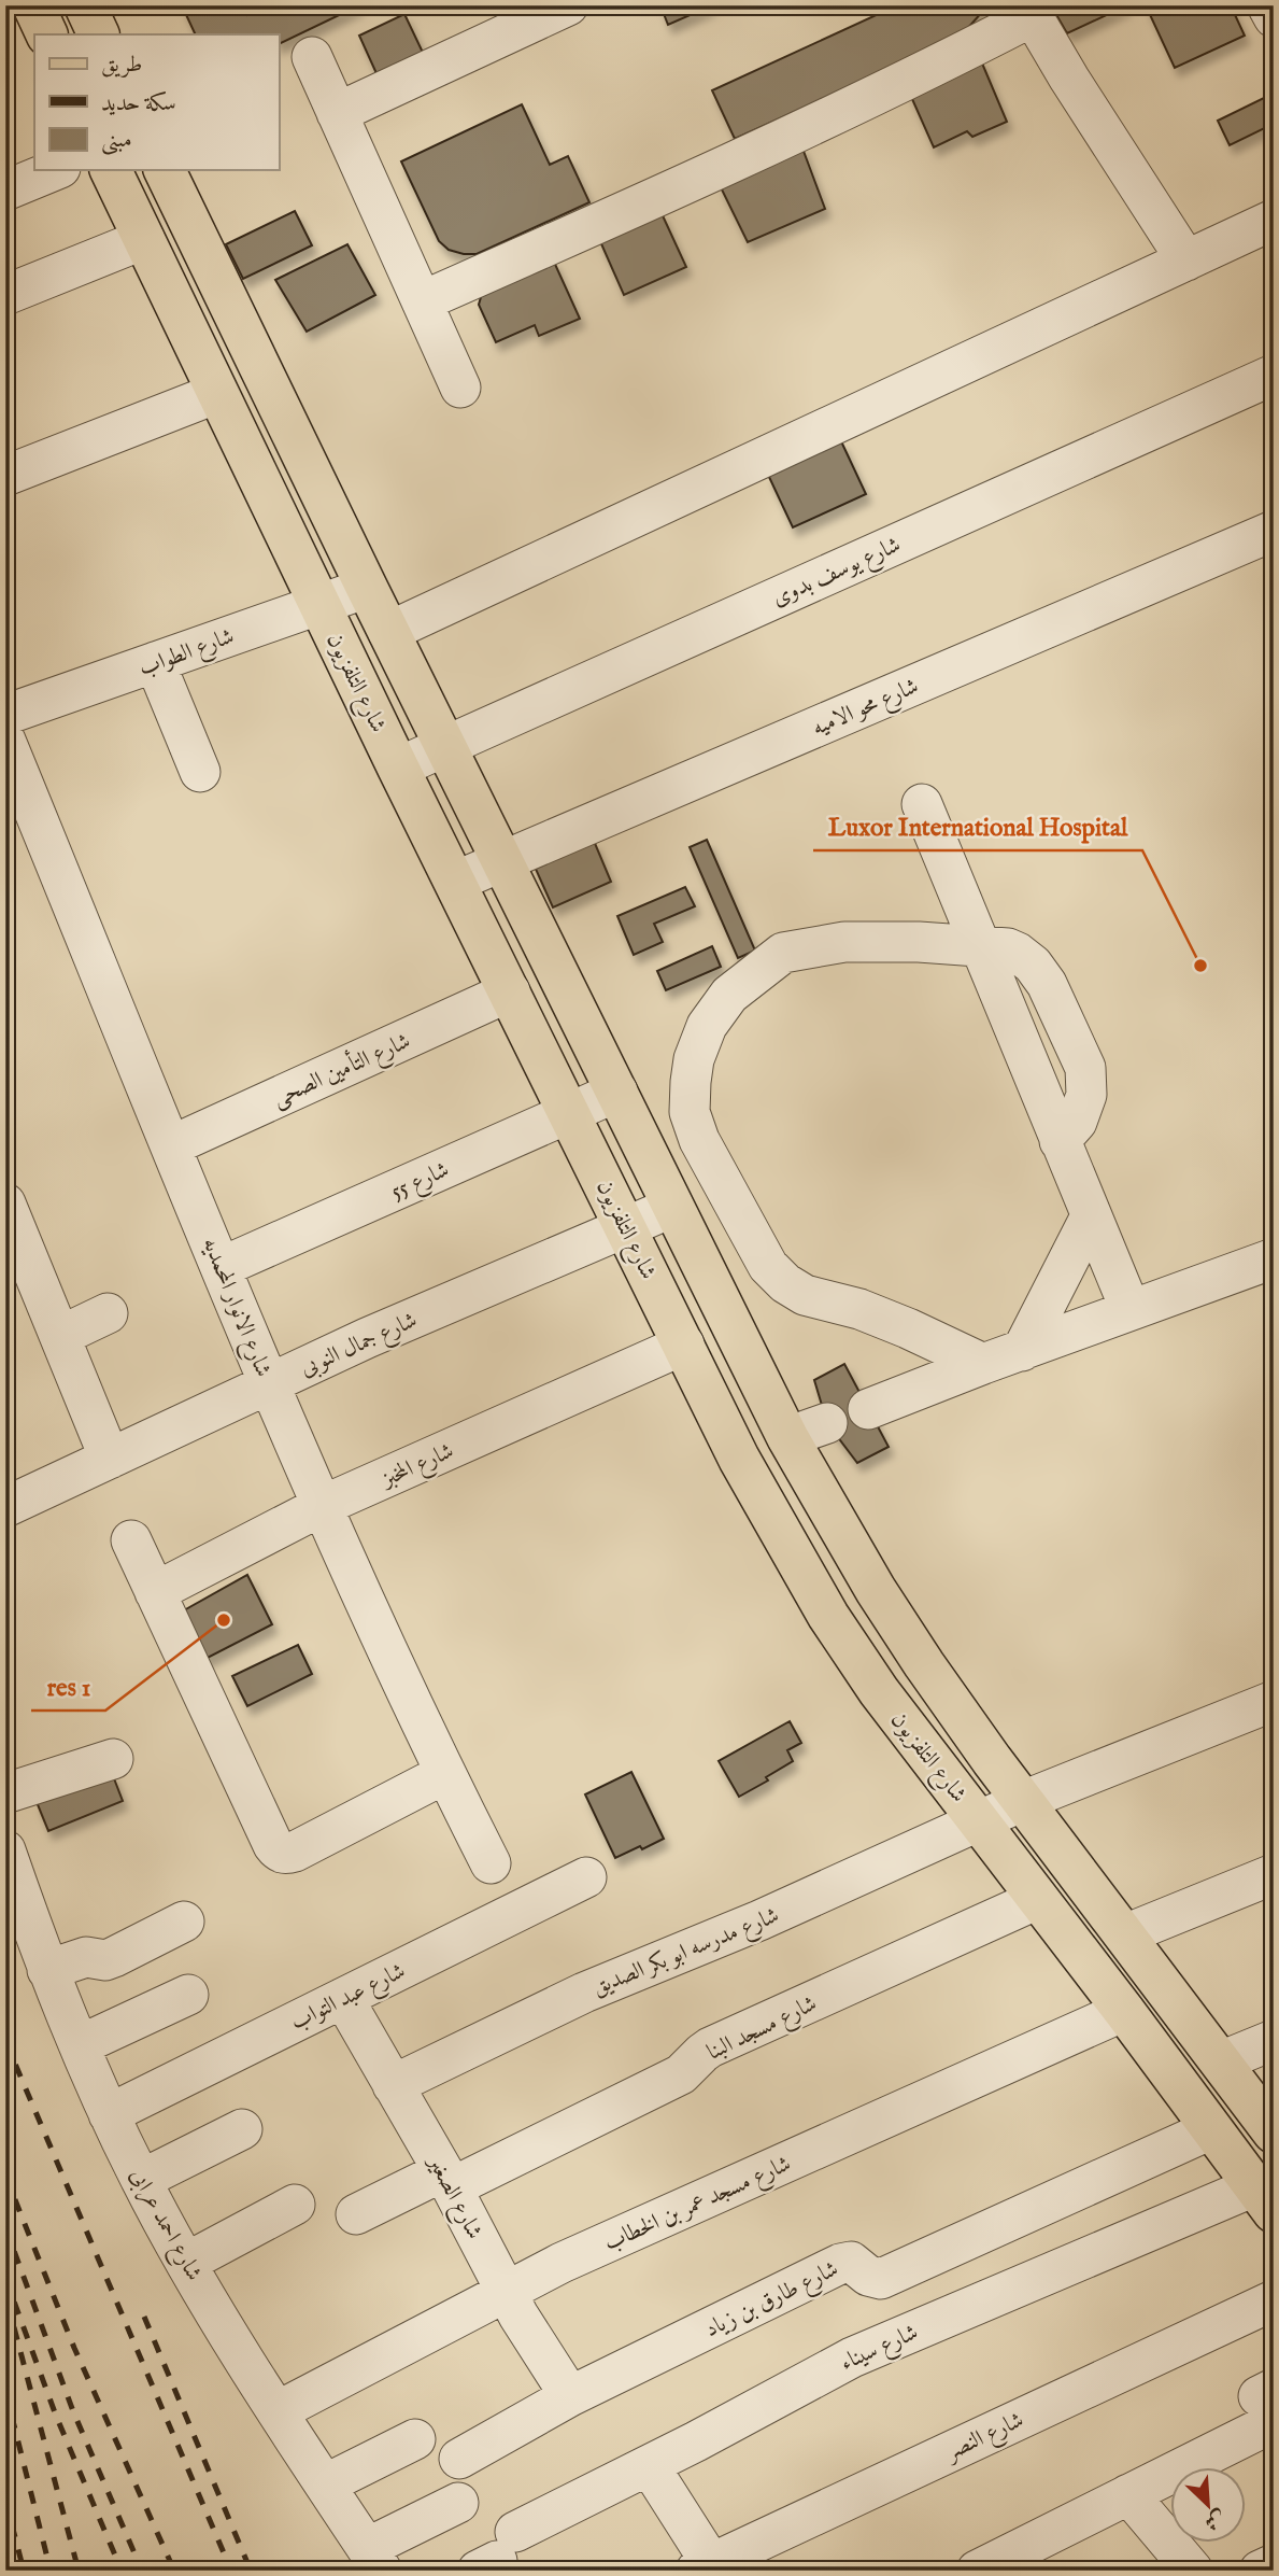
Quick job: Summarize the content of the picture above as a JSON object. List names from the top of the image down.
{
  "streets": {
    "main road": ["شارع التلفزيون"],
    "street": [
      "شارع يوسف بدوى",
      "شارع الطواب",
      "شارع محو الاميه",
      "شارع التأمين الصحى",
      "شارع 55",
      "شارع الانوار المحمديه",
      "شارع جمال النوبى",
      "شارع المخبز",
      "شارع مدرسه ابو بكر الصديق",
      "شارع عبد التواب",
      "شارع مسجد البنا",
      "شارع الصغير",
      "شارع مسجد عمر بن الخطاب",
      "شارع احمد عرابى",
      "شارع طارق بن زياد",
      "شارع سيناء",
      "شارع النصر"
    ]
  },
  "crossings": [
    ["شارع يوسف بدوى", "شارع التلفزيون"],
    ["شارع الطواب", "شارع التلفزيون"],
    ["شارع التلفزيون", "شارع محو الاميه"],
    ["شارع التلفزيون", "شارع التأمين الصحى"],
    ["شارع التلفزيون", "شارع 55"],
    ["شارع التلفزيون", "شارع جمال النوبى"],
    ["شارع التلفزيون", "شارع المخبز"],
    ["شارع التلفزيون", "شارع مدرسه ابو بكر الصديق"],
    ["شارع التلفزيون", "شارع مسجد البنا"],
    ["شارع التلفزيون", "شارع مسجد عمر بن الخطاب"],
    ["شارع التلفزيون", "شارع طارق بن زياد"],
    ["شارع التلفزيون", "شارع سيناء"],
    ["شارع التأمين الصحى", "شارع الانوار المحمديه"],
    ["شارع 55", "شارع الانوار المحمديه"],
    ["شارع الانوار المحمديه", "شارع جمال النوبى"],
    ["شارع الانوار المحمديه", "شارع المخبز"],
    ["شارع مدرسه ابو بكر الصديق", "شارع الصغير"],
    ["شارع عبد التواب", "شارع الصغير"],
    ["شارع عبد التواب", "شارع احمد عرابى"],
    ["شارع مسجد البنا", "شارع الصغير"],
    ["شارع الصغير", "شارع مسجد عمر بن الخطاب"],
    ["شارع الصغير", "شارع طارق بن زياد"],
    ["شارع مسجد عمر بن الخطاب", "شارع احمد عرابى"]
  ],
  "places": ["Luxor International Hospital", "res 1"],
  "legend": ["طريق", "سكة حديد", "مبنى"],
  "north": "bottom right"
}
